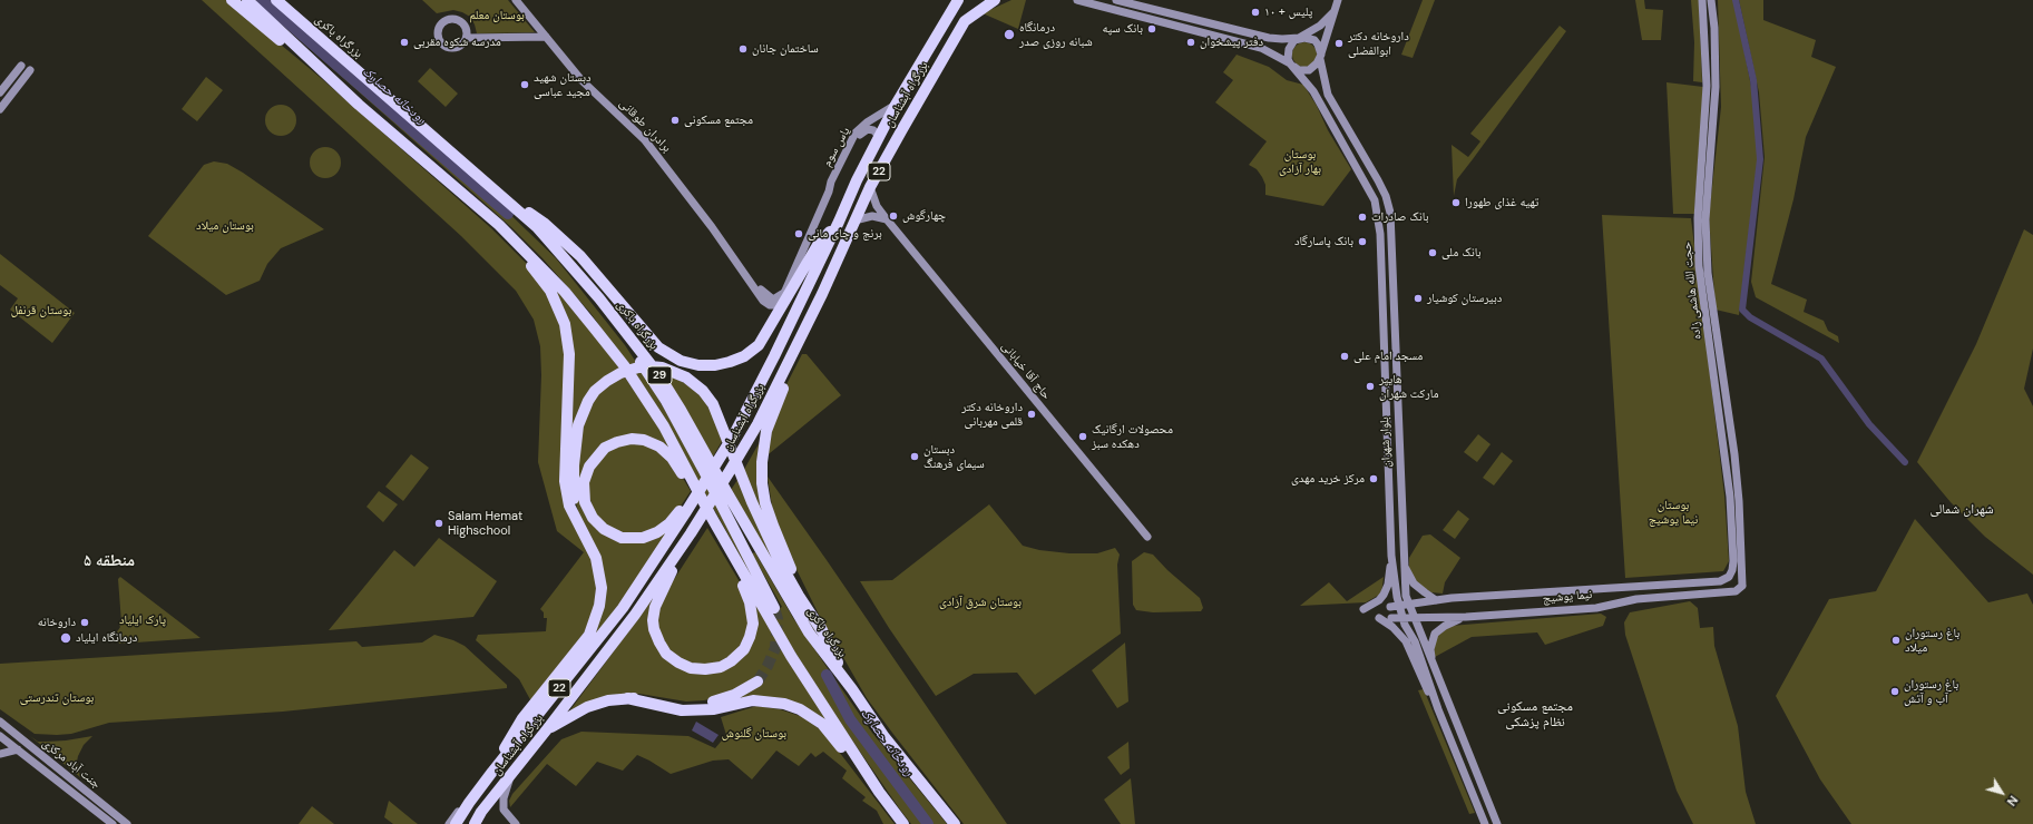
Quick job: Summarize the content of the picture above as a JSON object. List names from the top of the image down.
{
  "streets": {
    "highway": [
      "بزرگراه باکری",
      "بزرگراه آبشناسان",
      "22",
      "29"
    ],
    "street": [
      "برادران طوقانی",
      "یاس سوم",
      "حجت الله هاشمی زاده",
      "حاج آقا خیابانی",
      "بلوار شهران",
      "نیما یوشیج",
      "جنت آباد مرکزی"
    ]
  },
  "crossings": [
    ["بزرگراه آبشناسان", "یاس سوم"],
    ["بزرگراه آبشناسان", "حاج آقا خیابانی"],
    ["برادران طوقانی", "یاس سوم"],
    ["حجت الله هاشمی زاده", "نیما یوشیج"],
    ["بلوار شهران", "نیما یوشیج"]
  ],
  "districts": ["شهران شمالی", "منطقه ۵", "مجتمع مسکونی نظام پزشکی"],
  "water": ["رودخانه حصارک"],
  "parks": [
    "بوستان معلم",
    "بوستان بهار آزادی",
    "بوستان میلاد",
    "بوستان قرنفل",
    "بوستان نیما یوشیج",
    "بوستان شرق آزادی",
    "پارک ایلیاد",
    "بوستان تندرستی",
    "بوستان گلنوش"
  ],
  "places": [
    "پلیس + ۱۰",
    "بانک سپه",
    "درمانگاه شبانه روزی صدر",
    "مدرسه شکوه مقربی",
    "دفتر پیشخوان",
    "داروخانه دکتر ابوالفضلی",
    "ساختمان جانان",
    "دبستان شهید مجید عباسی",
    "مجتمع مسکونی",
    "تهیه غذای طهورا",
    "چهارگوش",
    "بانک صادرات",
    "برنج و چای مانی",
    "بانک پاسارگاد",
    "بانک ملی",
    "دبیرستان کوشیار",
    "مسجد امام علی",
    "هایپر مارکت شهران",
    "داروخانه دکتر قلمی مهربانی",
    "محصولات ارگانیک دهکده سبز",
    "دبستان سیمای فرهنگ",
    "مرکز خرید مهدی",
    "Salam Hemat Highschool",
    "داروخانه",
    "درمانگاه ایلیاد",
    "باغ رستوران میلاد",
    "باغ رستوران آب و آتش"
  ],
  "north": "bottom right"
}
